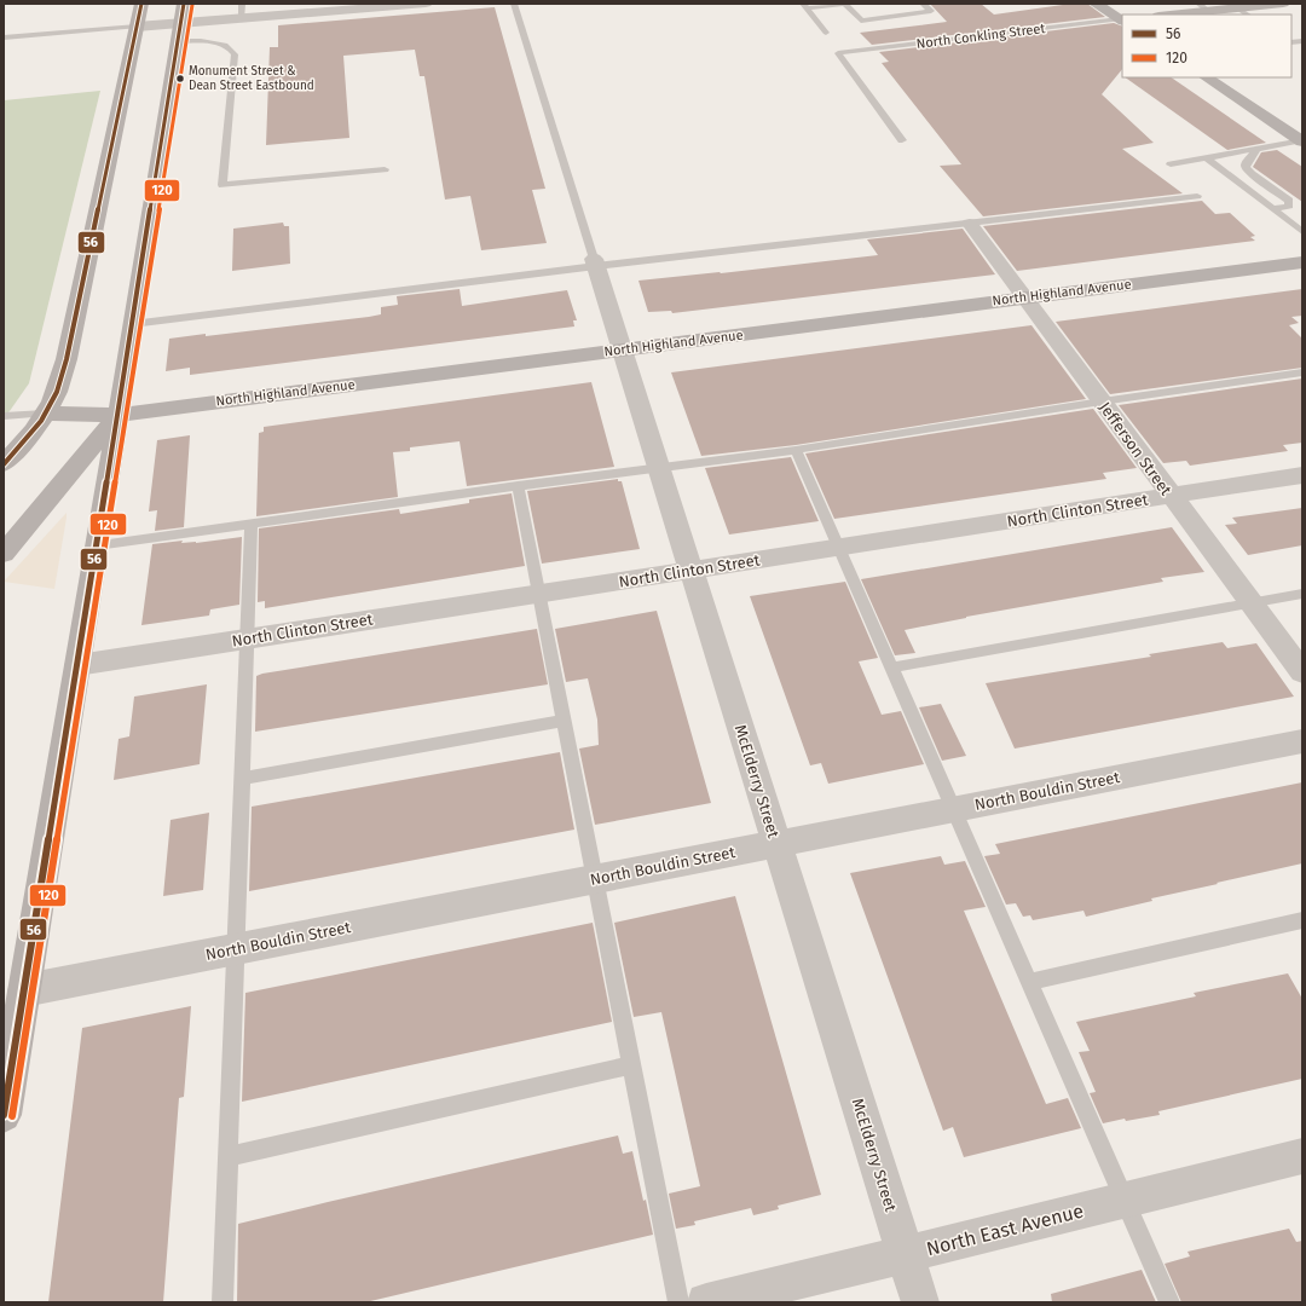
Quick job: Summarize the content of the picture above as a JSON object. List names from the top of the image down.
{
  "streets": {
    "main road": ["North Highland Avenue"],
    "street": [
      "Jefferson Street",
      "North Clinton Street",
      "McElderry Street",
      "North Bouldin Street",
      "North East Avenue"
    ],
    "lane": ["North Conkling Street"]
  },
  "crossings": [
    ["North Highland Avenue", "Jefferson Street"],
    ["North Highland Avenue", "McElderry Street"],
    ["Jefferson Street", "North Clinton Street"],
    ["North Clinton Street", "McElderry Street"],
    ["McElderry Street", "North Bouldin Street"],
    ["McElderry Street", "North East Avenue"]
  ],
  "places": ["Monument Street & Dean Street Eastbound"],
  "lines": ["transit line 56", "transit line 120"],
  "legend": ["56", "120"]
}
